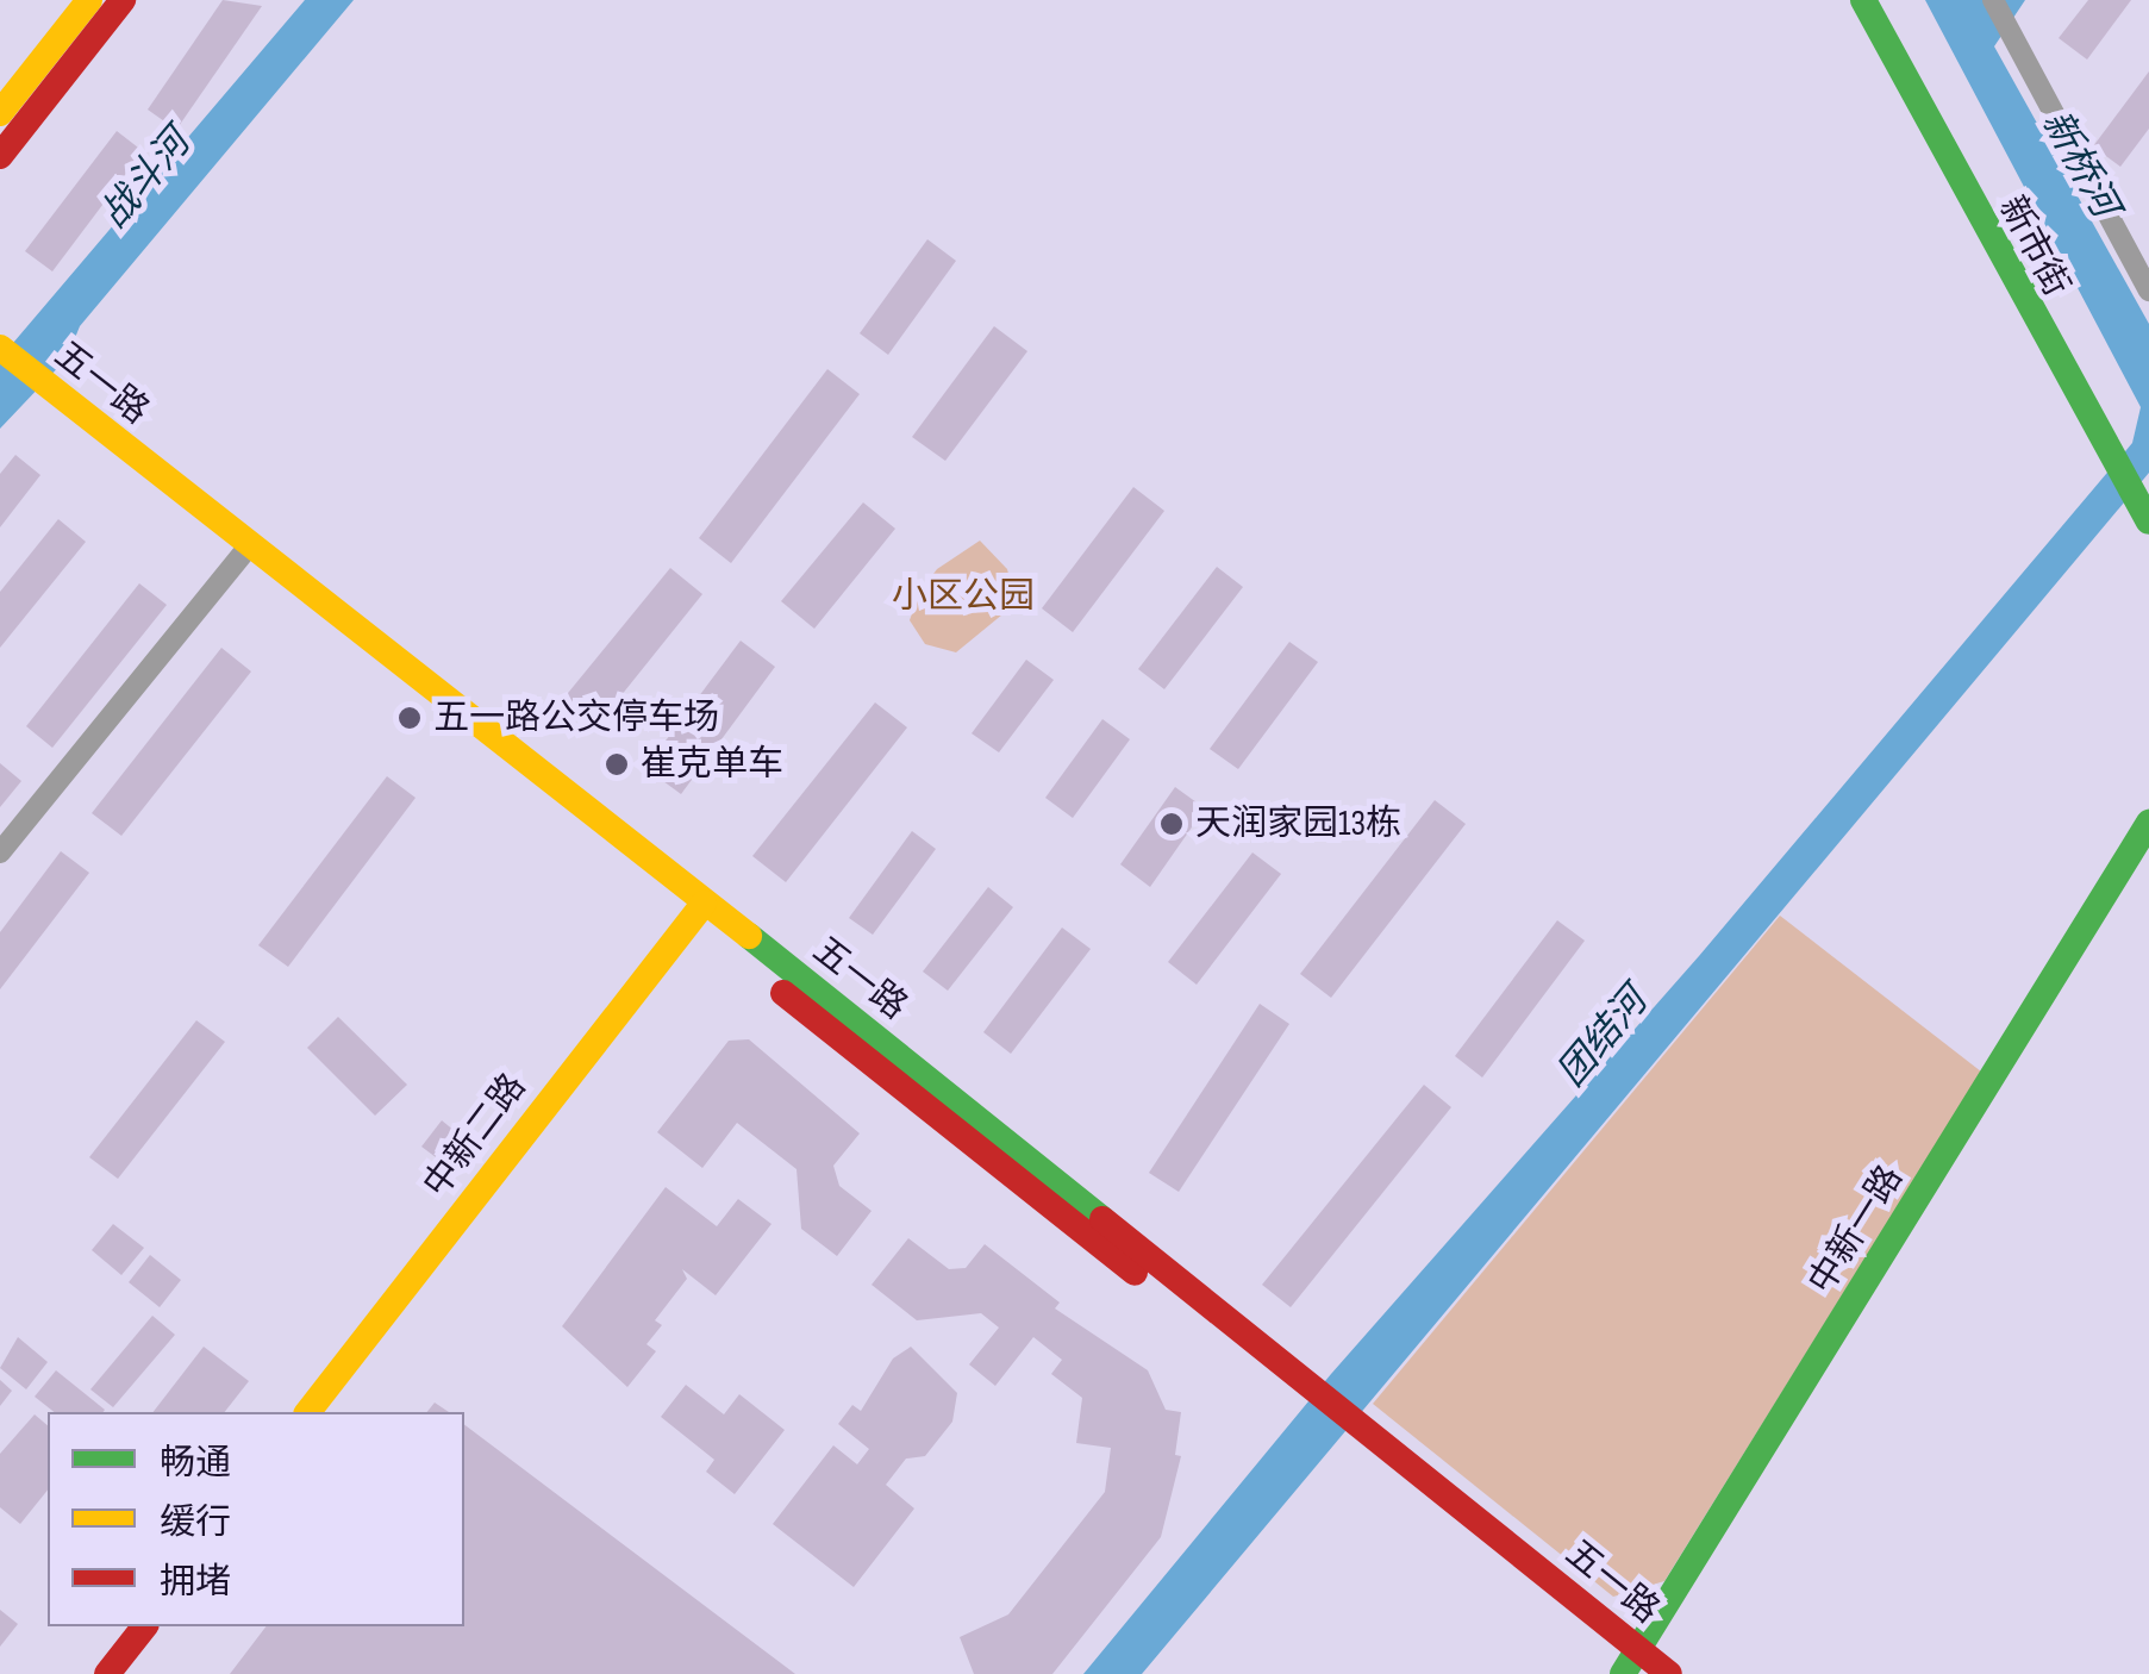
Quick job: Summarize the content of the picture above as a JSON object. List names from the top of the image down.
{
  "streets": {
    "main road": [
      "新市街",
      "五一路",
      "中新二路",
      "中新一路"
    ]
  },
  "crossings": [
    ["五一路", "中新二路"],
    ["五一路", "中新一路"]
  ],
  "water": ["新桥河", "战斗河", "团结河"],
  "parks": ["小区公园"],
  "places": ["五一路公交停车场", "崔克单车", "天润家园13栋"],
  "legend": ["畅通", "缓行", "拥堵"]
}
